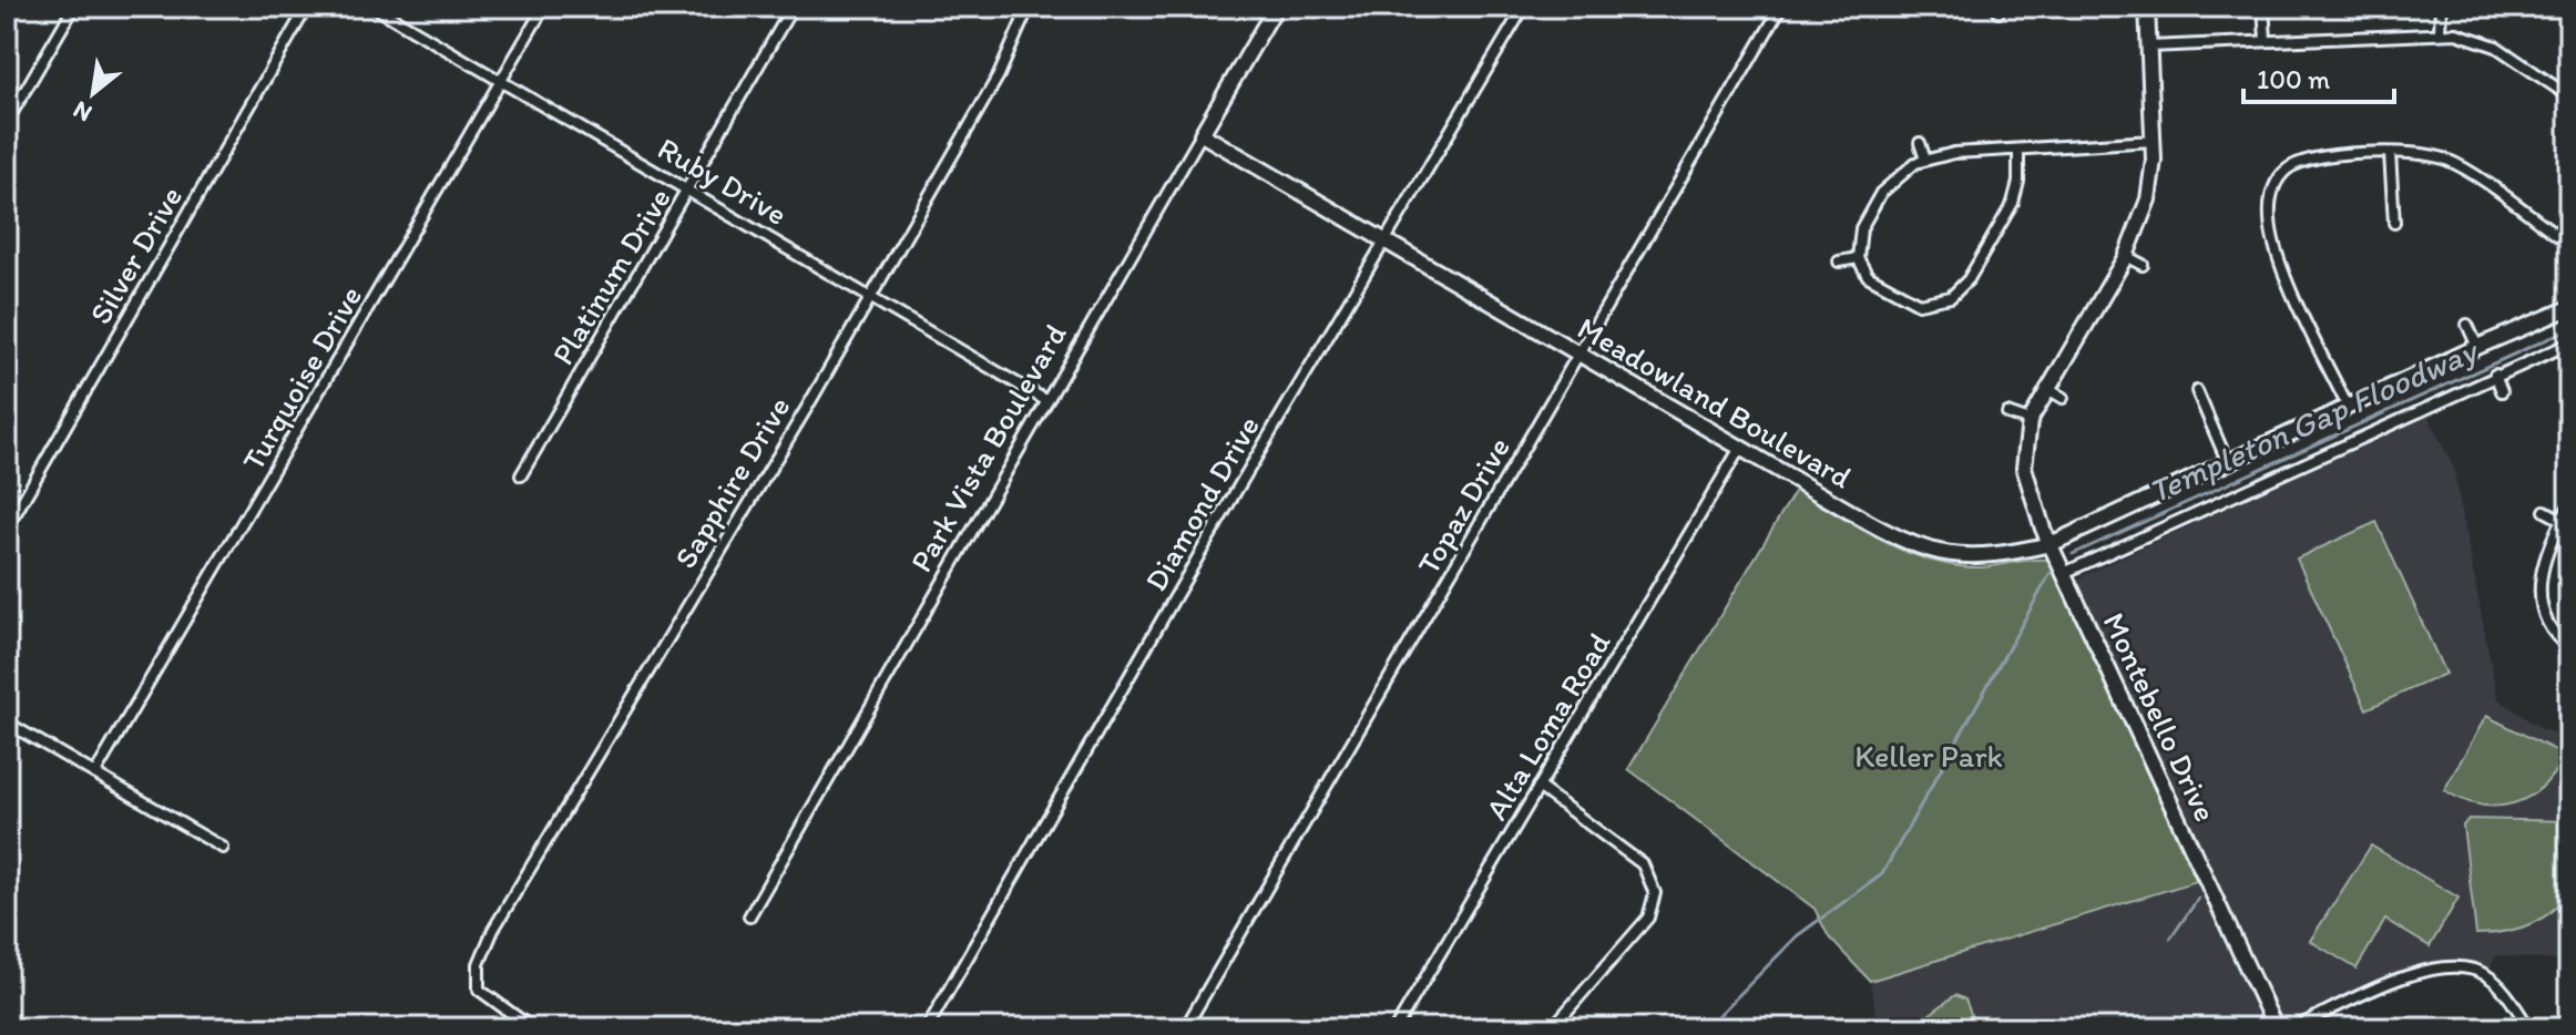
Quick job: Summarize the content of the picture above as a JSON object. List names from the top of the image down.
{
  "streets": {
    "street": [
      "Ruby Drive",
      "Silver Drive",
      "Platinum Drive",
      "Turquoise Drive",
      "Meadowland Boulevard",
      "Park Vista Boulevard",
      "Sapphire Drive",
      "Diamond Drive",
      "Topaz Drive",
      "Montebello Drive",
      "Alta Loma Road"
    ]
  },
  "crossings": [
    ["Ruby Drive", "Platinum Drive"],
    ["Ruby Drive", "Turquoise Drive"],
    ["Ruby Drive", "Park Vista Boulevard"],
    ["Ruby Drive", "Sapphire Drive"],
    ["Meadowland Boulevard", "Park Vista Boulevard"],
    ["Meadowland Boulevard", "Diamond Drive"],
    ["Meadowland Boulevard", "Topaz Drive"],
    ["Meadowland Boulevard", "Montebello Drive"],
    ["Meadowland Boulevard", "Alta Loma Road"]
  ],
  "water": ["Templeton Gap Floodway"],
  "parks": ["Keller Park"],
  "scale_bar": "100 m",
  "north": "bottom left"
}
